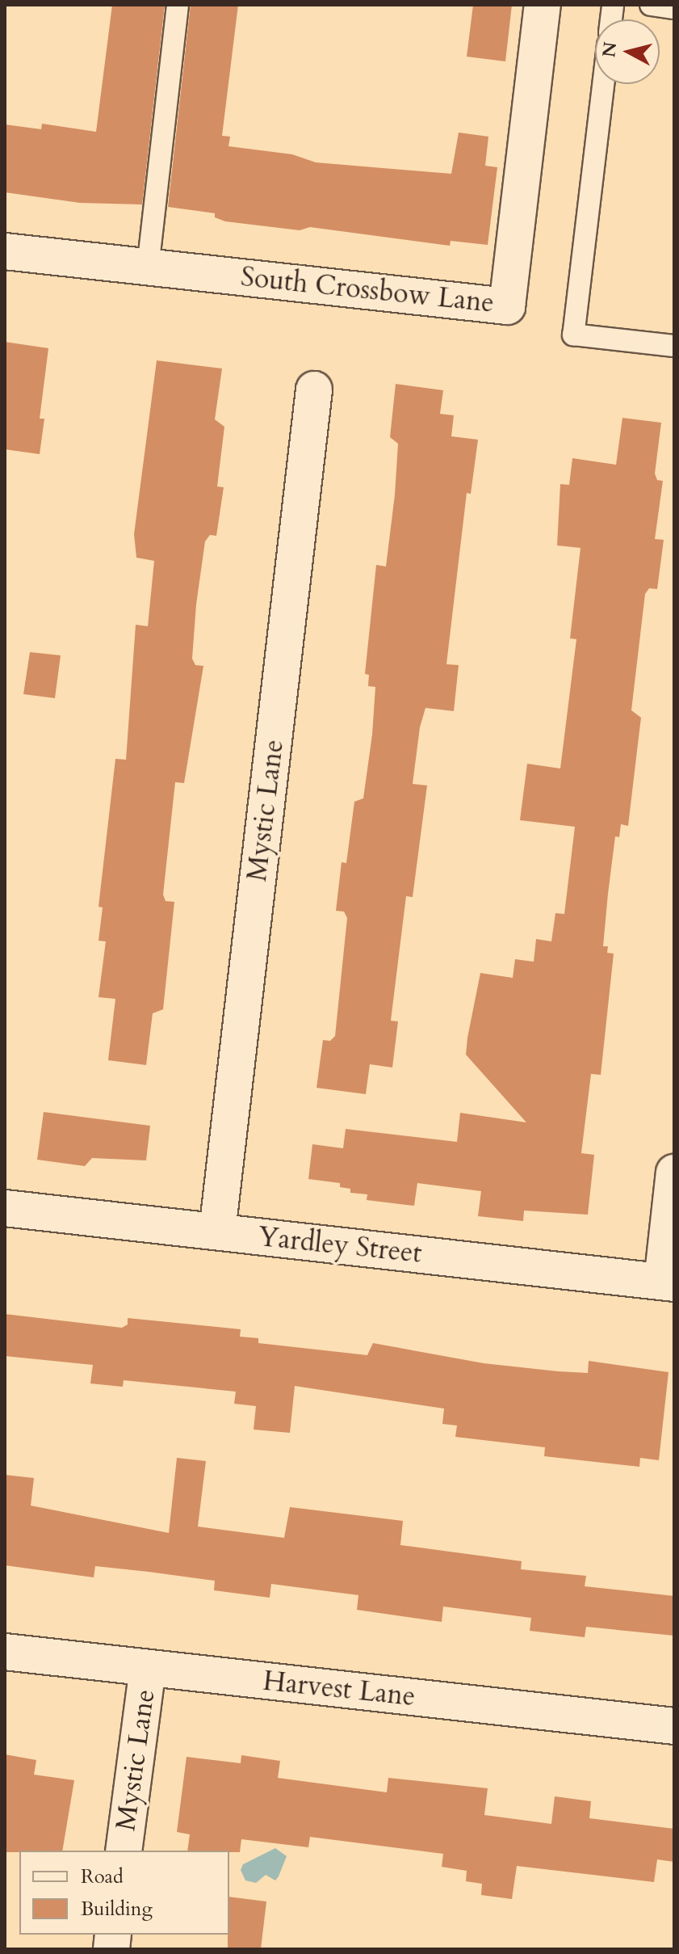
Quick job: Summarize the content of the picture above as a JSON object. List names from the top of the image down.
{
  "streets": {
    "street": [
      "South Crossbow Lane",
      "Mystic Lane",
      "Yardley Street",
      "Harvest Lane"
    ]
  },
  "crossings": [
    ["Mystic Lane", "Yardley Street"],
    ["Mystic Lane", "Harvest Lane"]
  ],
  "legend": ["Road", "Building"],
  "north": "left"
}
